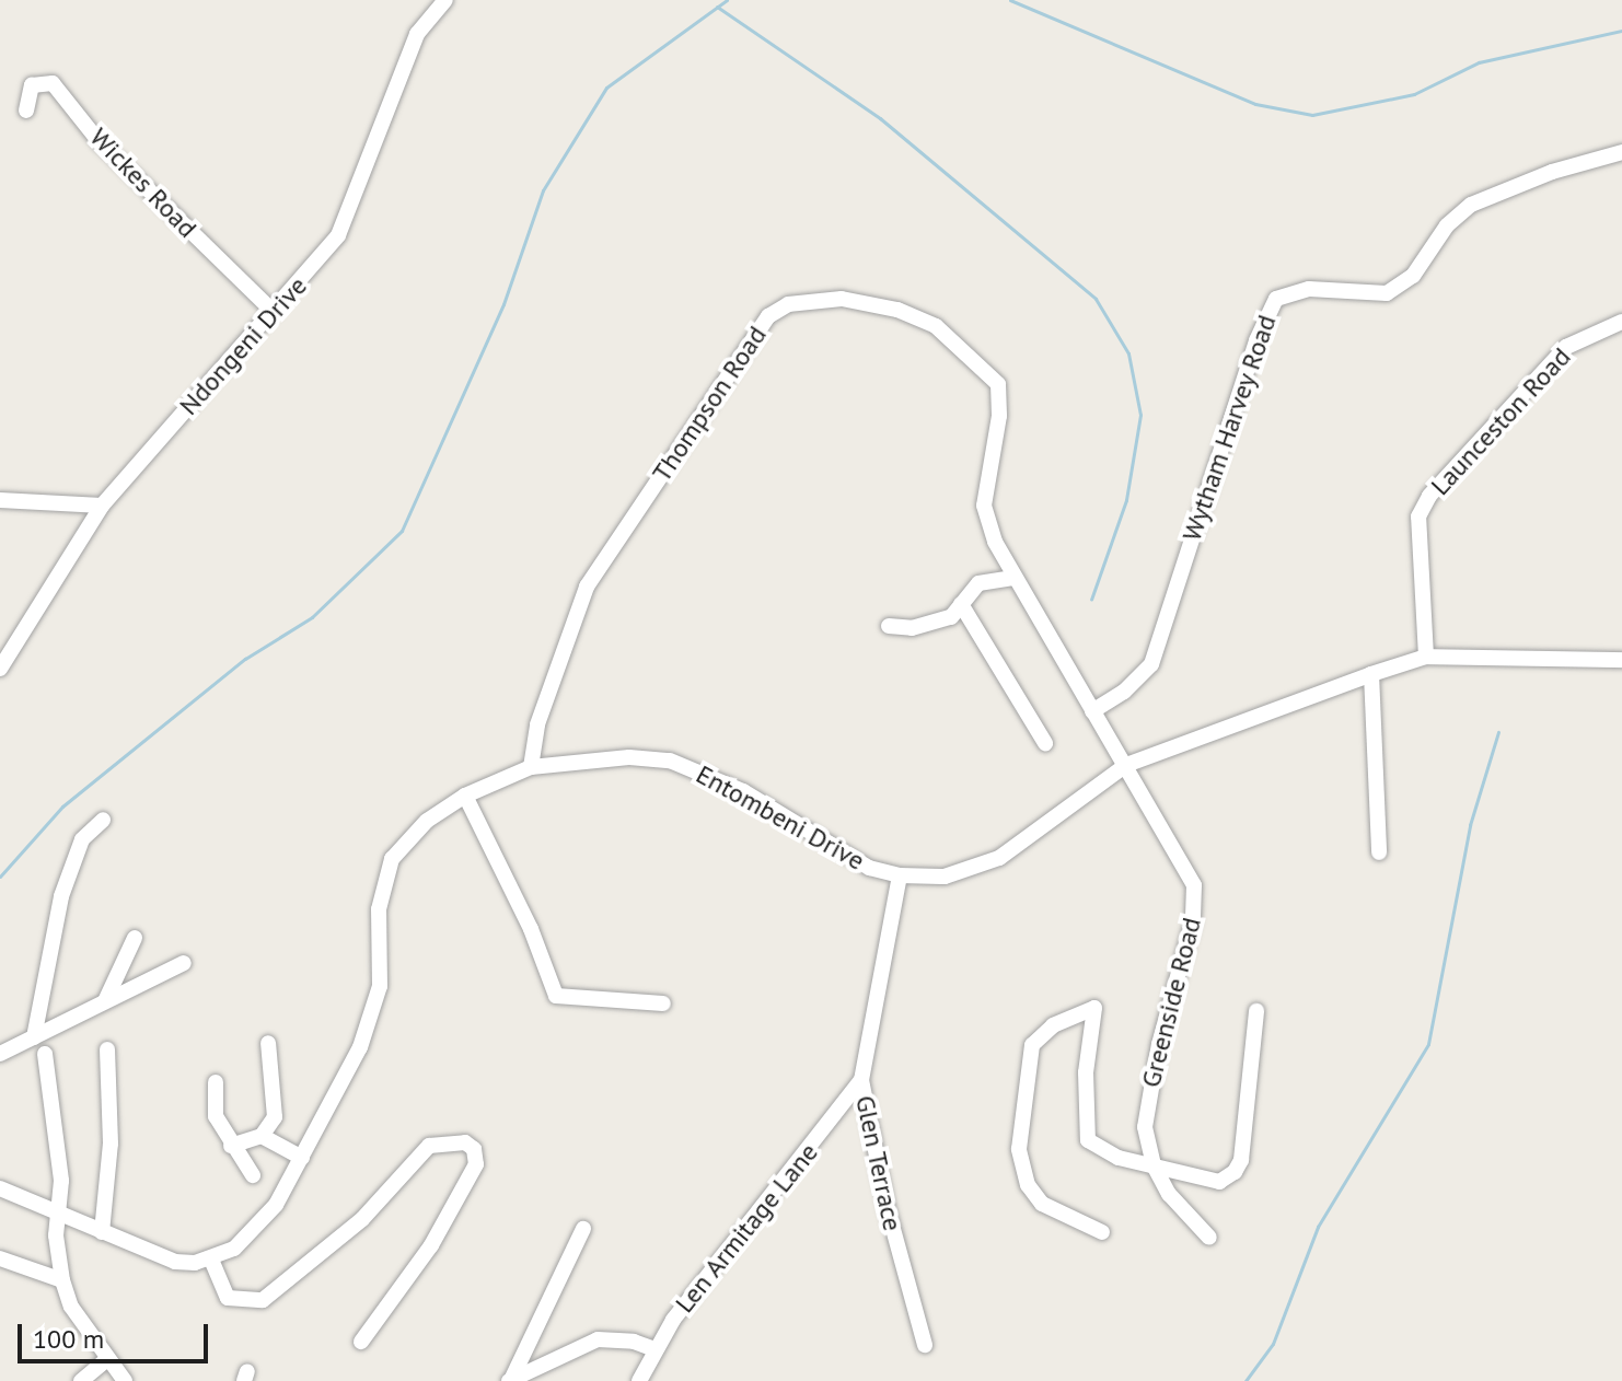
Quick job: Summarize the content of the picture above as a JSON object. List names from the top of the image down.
{
  "streets": {
    "street": [
      "Wickes Road",
      "Ndongeni Drive",
      "Thompson Road",
      "Launceston Road",
      "Wytham Harvey Road",
      "Entombeni Drive",
      "Greenside Road",
      "Glen Terrace",
      "Len Armitage Lane"
    ]
  },
  "crossings": [
    ["Wickes Road", "Ndongeni Drive"],
    ["Thompson Road", "Wytham Harvey Road"],
    ["Thompson Road", "Entombeni Drive"],
    ["Thompson Road", "Greenside Road"],
    ["Launceston Road", "Entombeni Drive"],
    ["Entombeni Drive", "Greenside Road"],
    ["Entombeni Drive", "Glen Terrace"],
    ["Glen Terrace", "Len Armitage Lane"]
  ],
  "scale_bar": "100 m"
}
